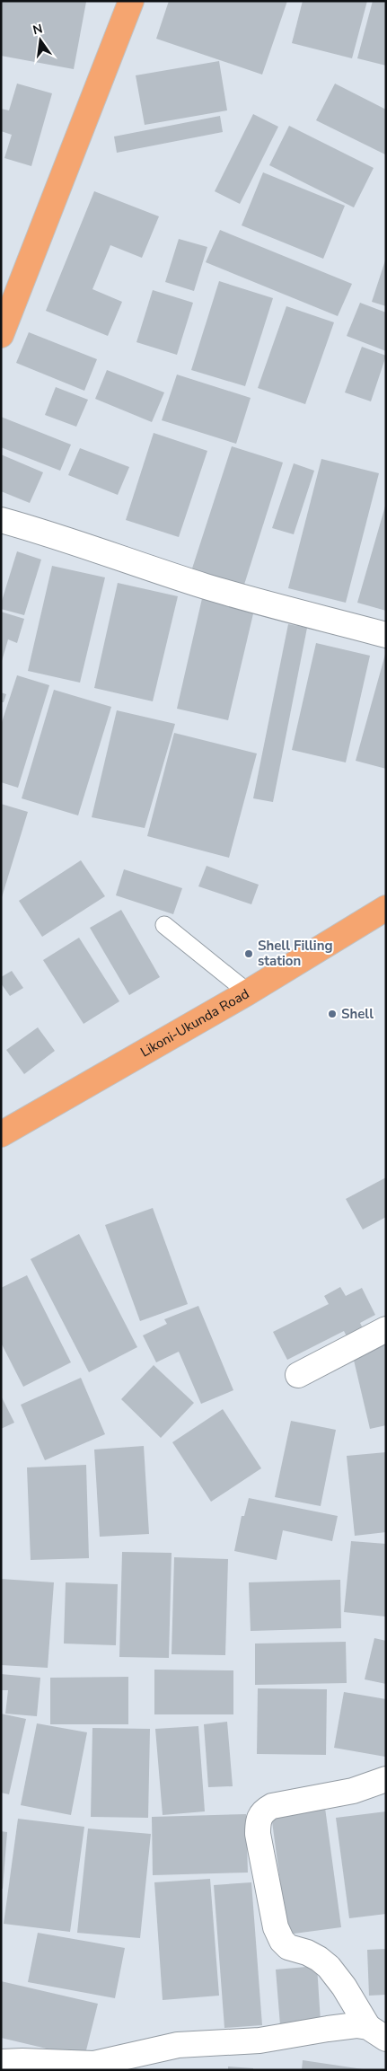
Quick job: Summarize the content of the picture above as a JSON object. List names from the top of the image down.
{
  "streets": {
    "highway": ["Likoni-Ukunda Road"]
  },
  "places": ["Shell Filling station", "Shell"],
  "north": "top"
}
